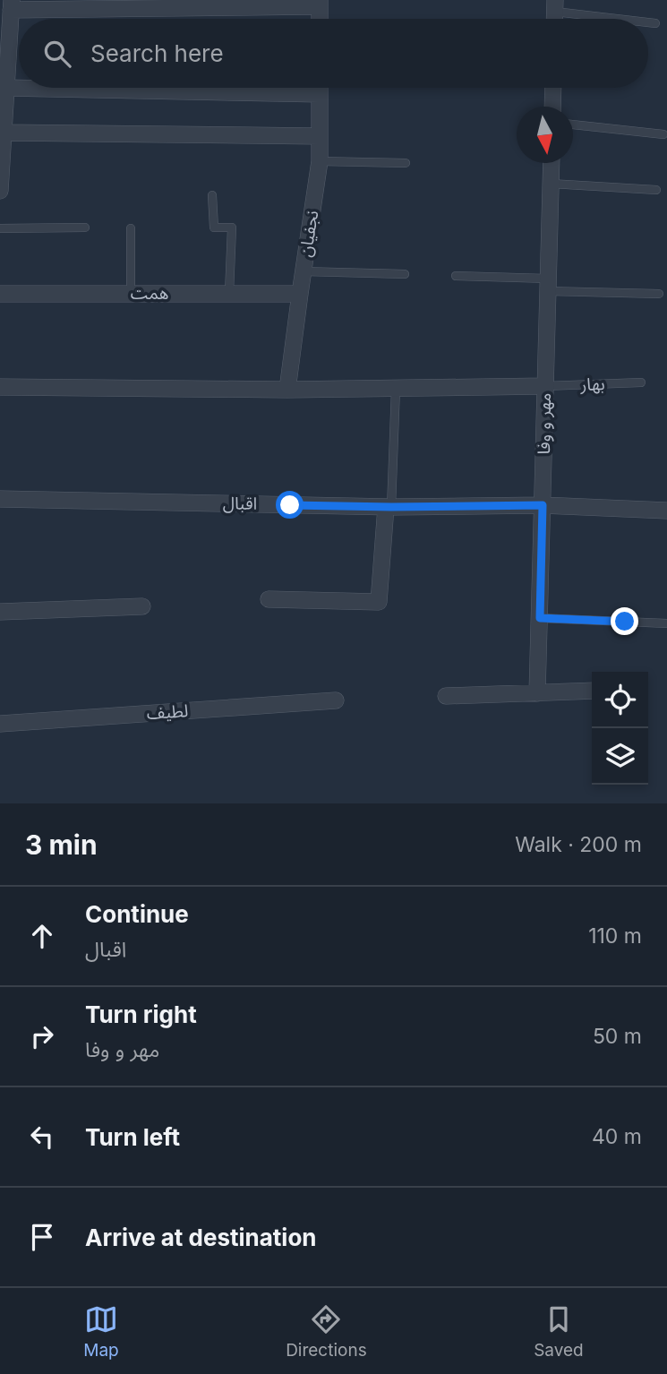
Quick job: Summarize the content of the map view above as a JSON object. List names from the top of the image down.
{
  "streets": {
    "street": [
      "نجفیان",
      "همت",
      "مهر و وفا",
      "اقبال",
      "لطیف"
    ],
    "lane": ["بهار"]
  },
  "crossings": [
    ["نجفیان", "همت"],
    ["بهار", "مهر و وفا"],
    ["مهر و وفا", "اقبال"]
  ],
  "north": "bottom",
  "page": {
    "search": "Search here",
    "heading": ["3 min", "Walk · 200 m"],
    "list": [
      ["Continue", "اقبال", "110 m"],
      ["Turn right", "مهر و وفا", "50 m"],
      ["Turn left", "40 m"],
      "Arrive at destination"
    ],
    "nav": ["Map", "Directions", "Saved"]
  }
}
